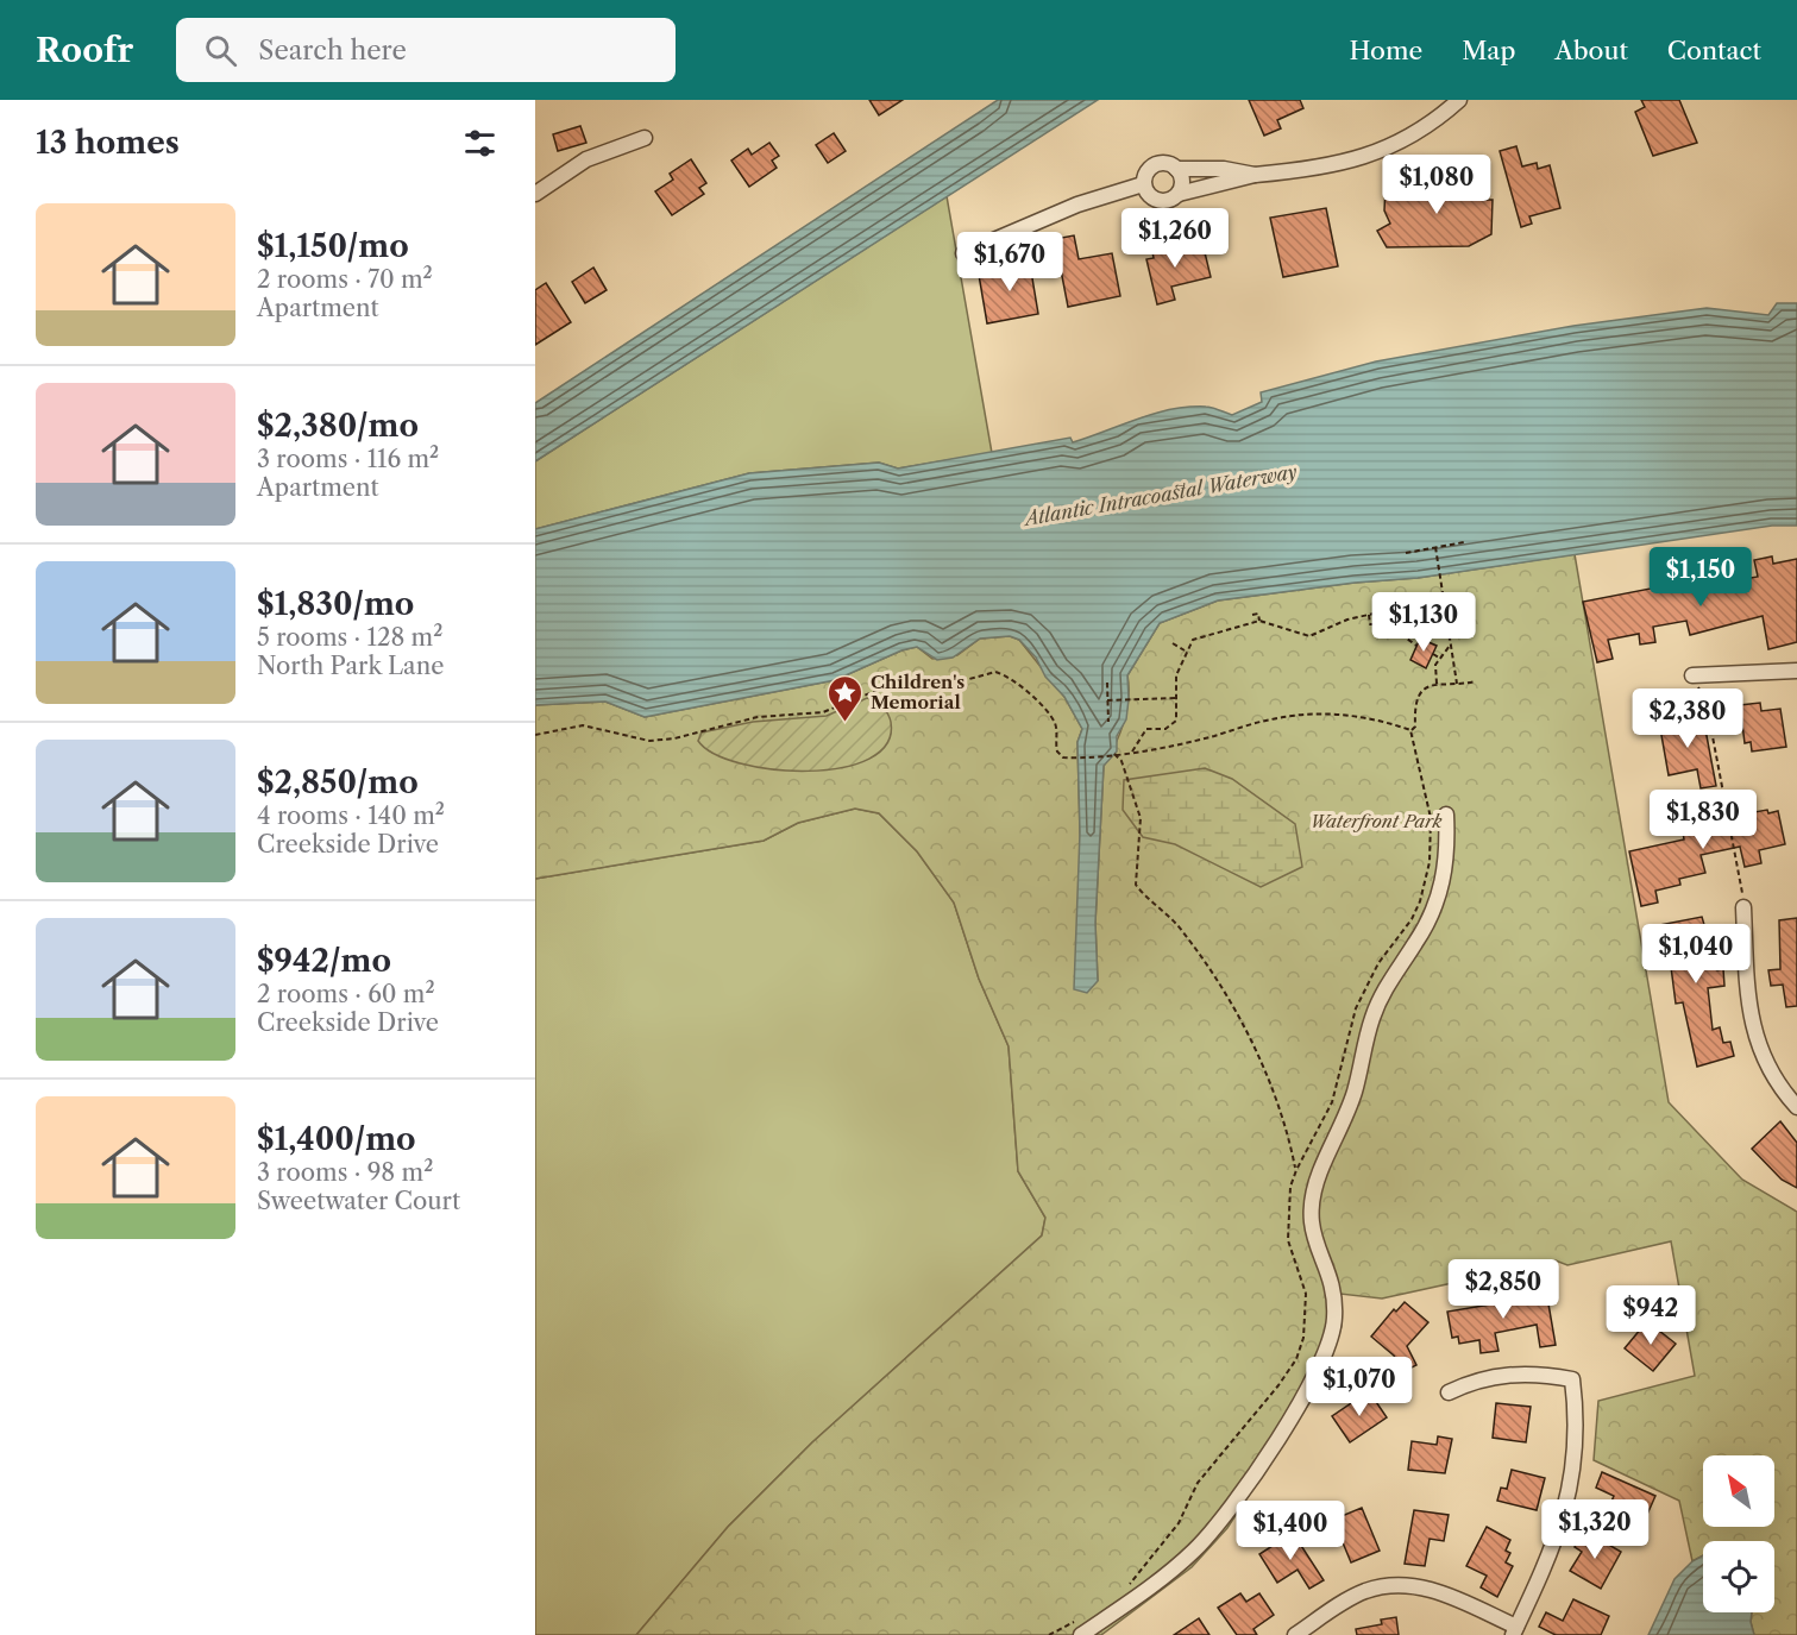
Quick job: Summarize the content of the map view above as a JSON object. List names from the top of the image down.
{
  "water": ["Atlantic Intracoastal Waterway"],
  "parks": ["Waterfront Park"],
  "places": {
    "place": ["Children's Memorial"]
  },
  "north": "top left",
  "page": {
    "header": "Roofr",
    "search": "Search here",
    "nav": [
      "Home",
      "Map",
      "About",
      "Contact"
    ],
    "heading": "13 homes",
    "price": [
      "$1,080",
      "$1,260",
      "$1,670",
      "$1,150",
      "$1,130",
      "$2,380",
      "$1,830",
      "$1,040",
      "$2,850",
      "$942",
      "$1,070",
      "$1,320",
      "$1,400"
    ],
    "list": [
      {
        "name": "$1,150/mo",
        "note": "2 rooms · 70 m² · Apartment"
      },
      {
        "name": "$2,380/mo",
        "note": "3 rooms · 116 m² · Apartment"
      },
      {
        "name": "$1,830/mo",
        "note": "5 rooms · 128 m² · North Park Lane"
      },
      {
        "name": "$2,850/mo",
        "note": "4 rooms · 140 m² · Creekside Drive"
      },
      {
        "name": "$942/mo",
        "note": "2 rooms · 60 m² · Creekside Drive"
      },
      {
        "name": "$1,400/mo",
        "note": "3 rooms · 98 m² · Sweetwater Court"
      }
    ]
  }
}
